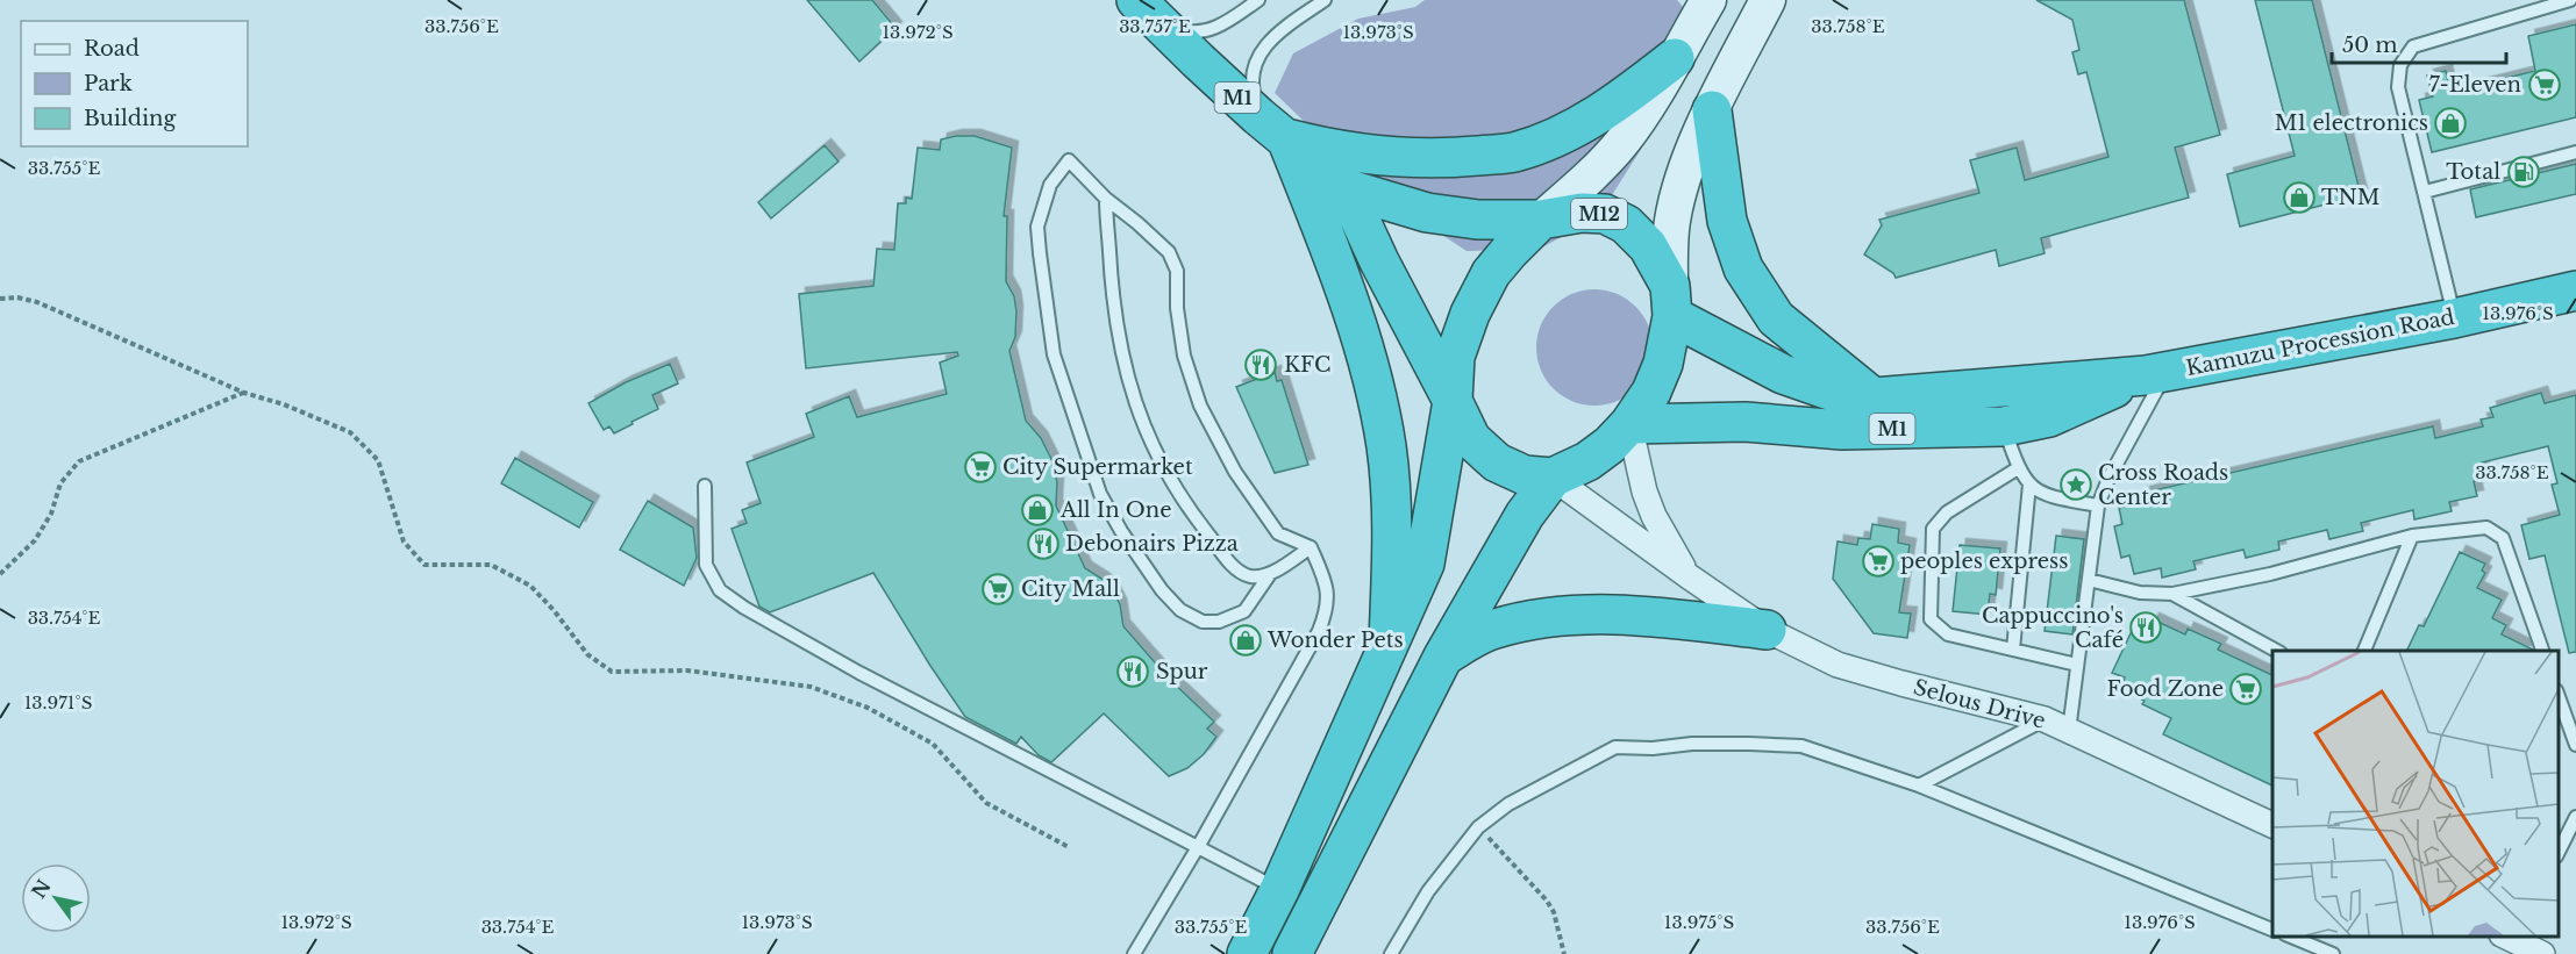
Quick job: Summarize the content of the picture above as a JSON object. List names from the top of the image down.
{
  "streets": {
    "highway": ["M1", "M12", "Kamuzu Procession Road"],
    "street": ["Selous Drive"]
  },
  "crossings": [
    ["M1", "M12"],
    ["M1", "Kamuzu Procession Road"],
    ["M1", "Selous Drive"],
    ["M12", "Selous Drive"]
  ],
  "places": {
    "supermarket": [
      "7-Eleven",
      "City Supermarket",
      "peoples express",
      "City Mall",
      "Food Zone"
    ],
    "shop": [
      "M1 electronics",
      "TNM",
      "All In One",
      "Wonder Pets"
    ],
    "fuel station": ["Total"],
    "restaurant": [
      "KFC",
      "Debonairs Pizza",
      "Cappuccino's Café",
      "Spur"
    ],
    "place": ["Cross Roads Center"]
  },
  "legend": ["Road", "Park", "Building"],
  "scale_bar": "50 m",
  "north": "top left",
  "coordinates": [
    "33.756°E",
    "33.757°E",
    "33.758°E",
    "13.972°S",
    "13.973°S",
    "33.755°E",
    "13.976°S",
    "33.754°E",
    "13.971°S",
    "13.975°S"
  ]
}
